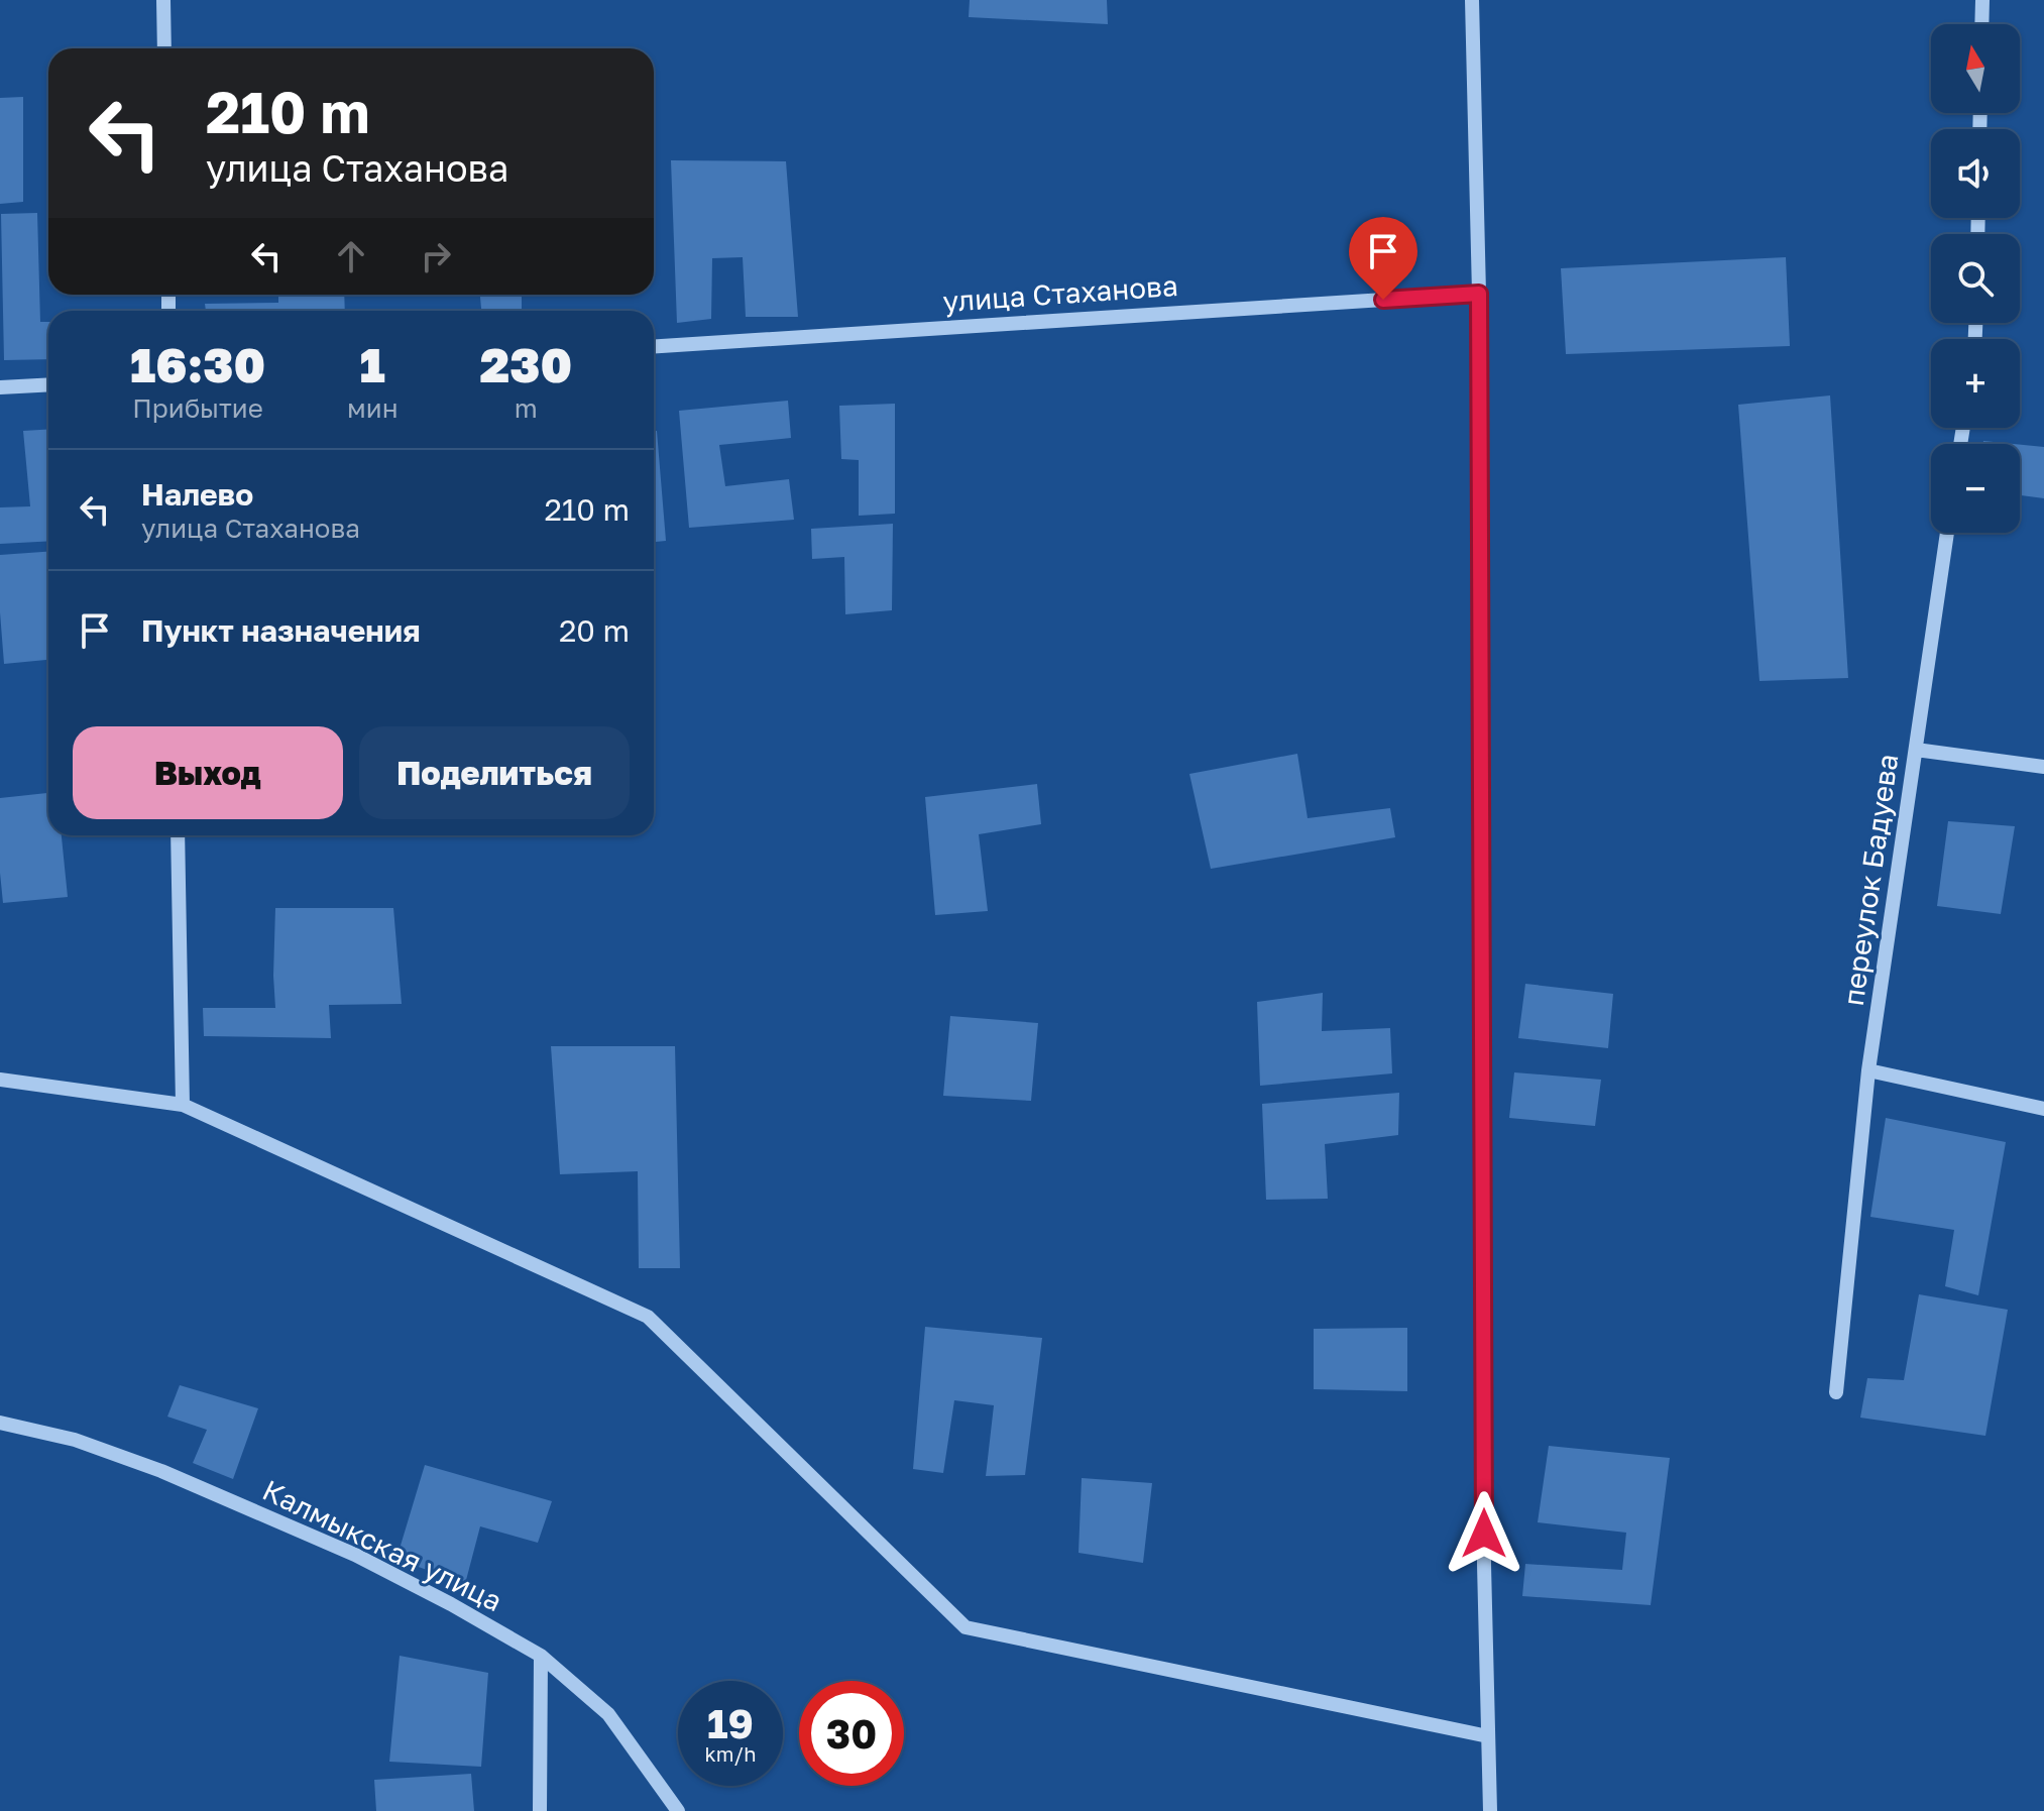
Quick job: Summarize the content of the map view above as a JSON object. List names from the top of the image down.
{
  "streets": {
    "street": ["улица Стаханова", "переулок Бадуева", "Калмыкская улица"]
  },
  "north": "top",
  "page": {
    "map_buttons": ["+", "−"],
    "turn": ["210 m", "улица Стаханова"],
    "eta": [
      "16:30",
      "Прибытие",
      "1",
      "мин",
      "230",
      "m"
    ],
    "list": [
      {
        "name": "Налево",
        "note": "улица Стаханова",
        "value": "210 m"
      },
      {
        "name": "Пункт назначения",
        "value": "20 m"
      }
    ],
    "buttons": ["Выход", "Поделиться"],
    "speed": "19 km/h",
    "limit": "30"
  }
}
